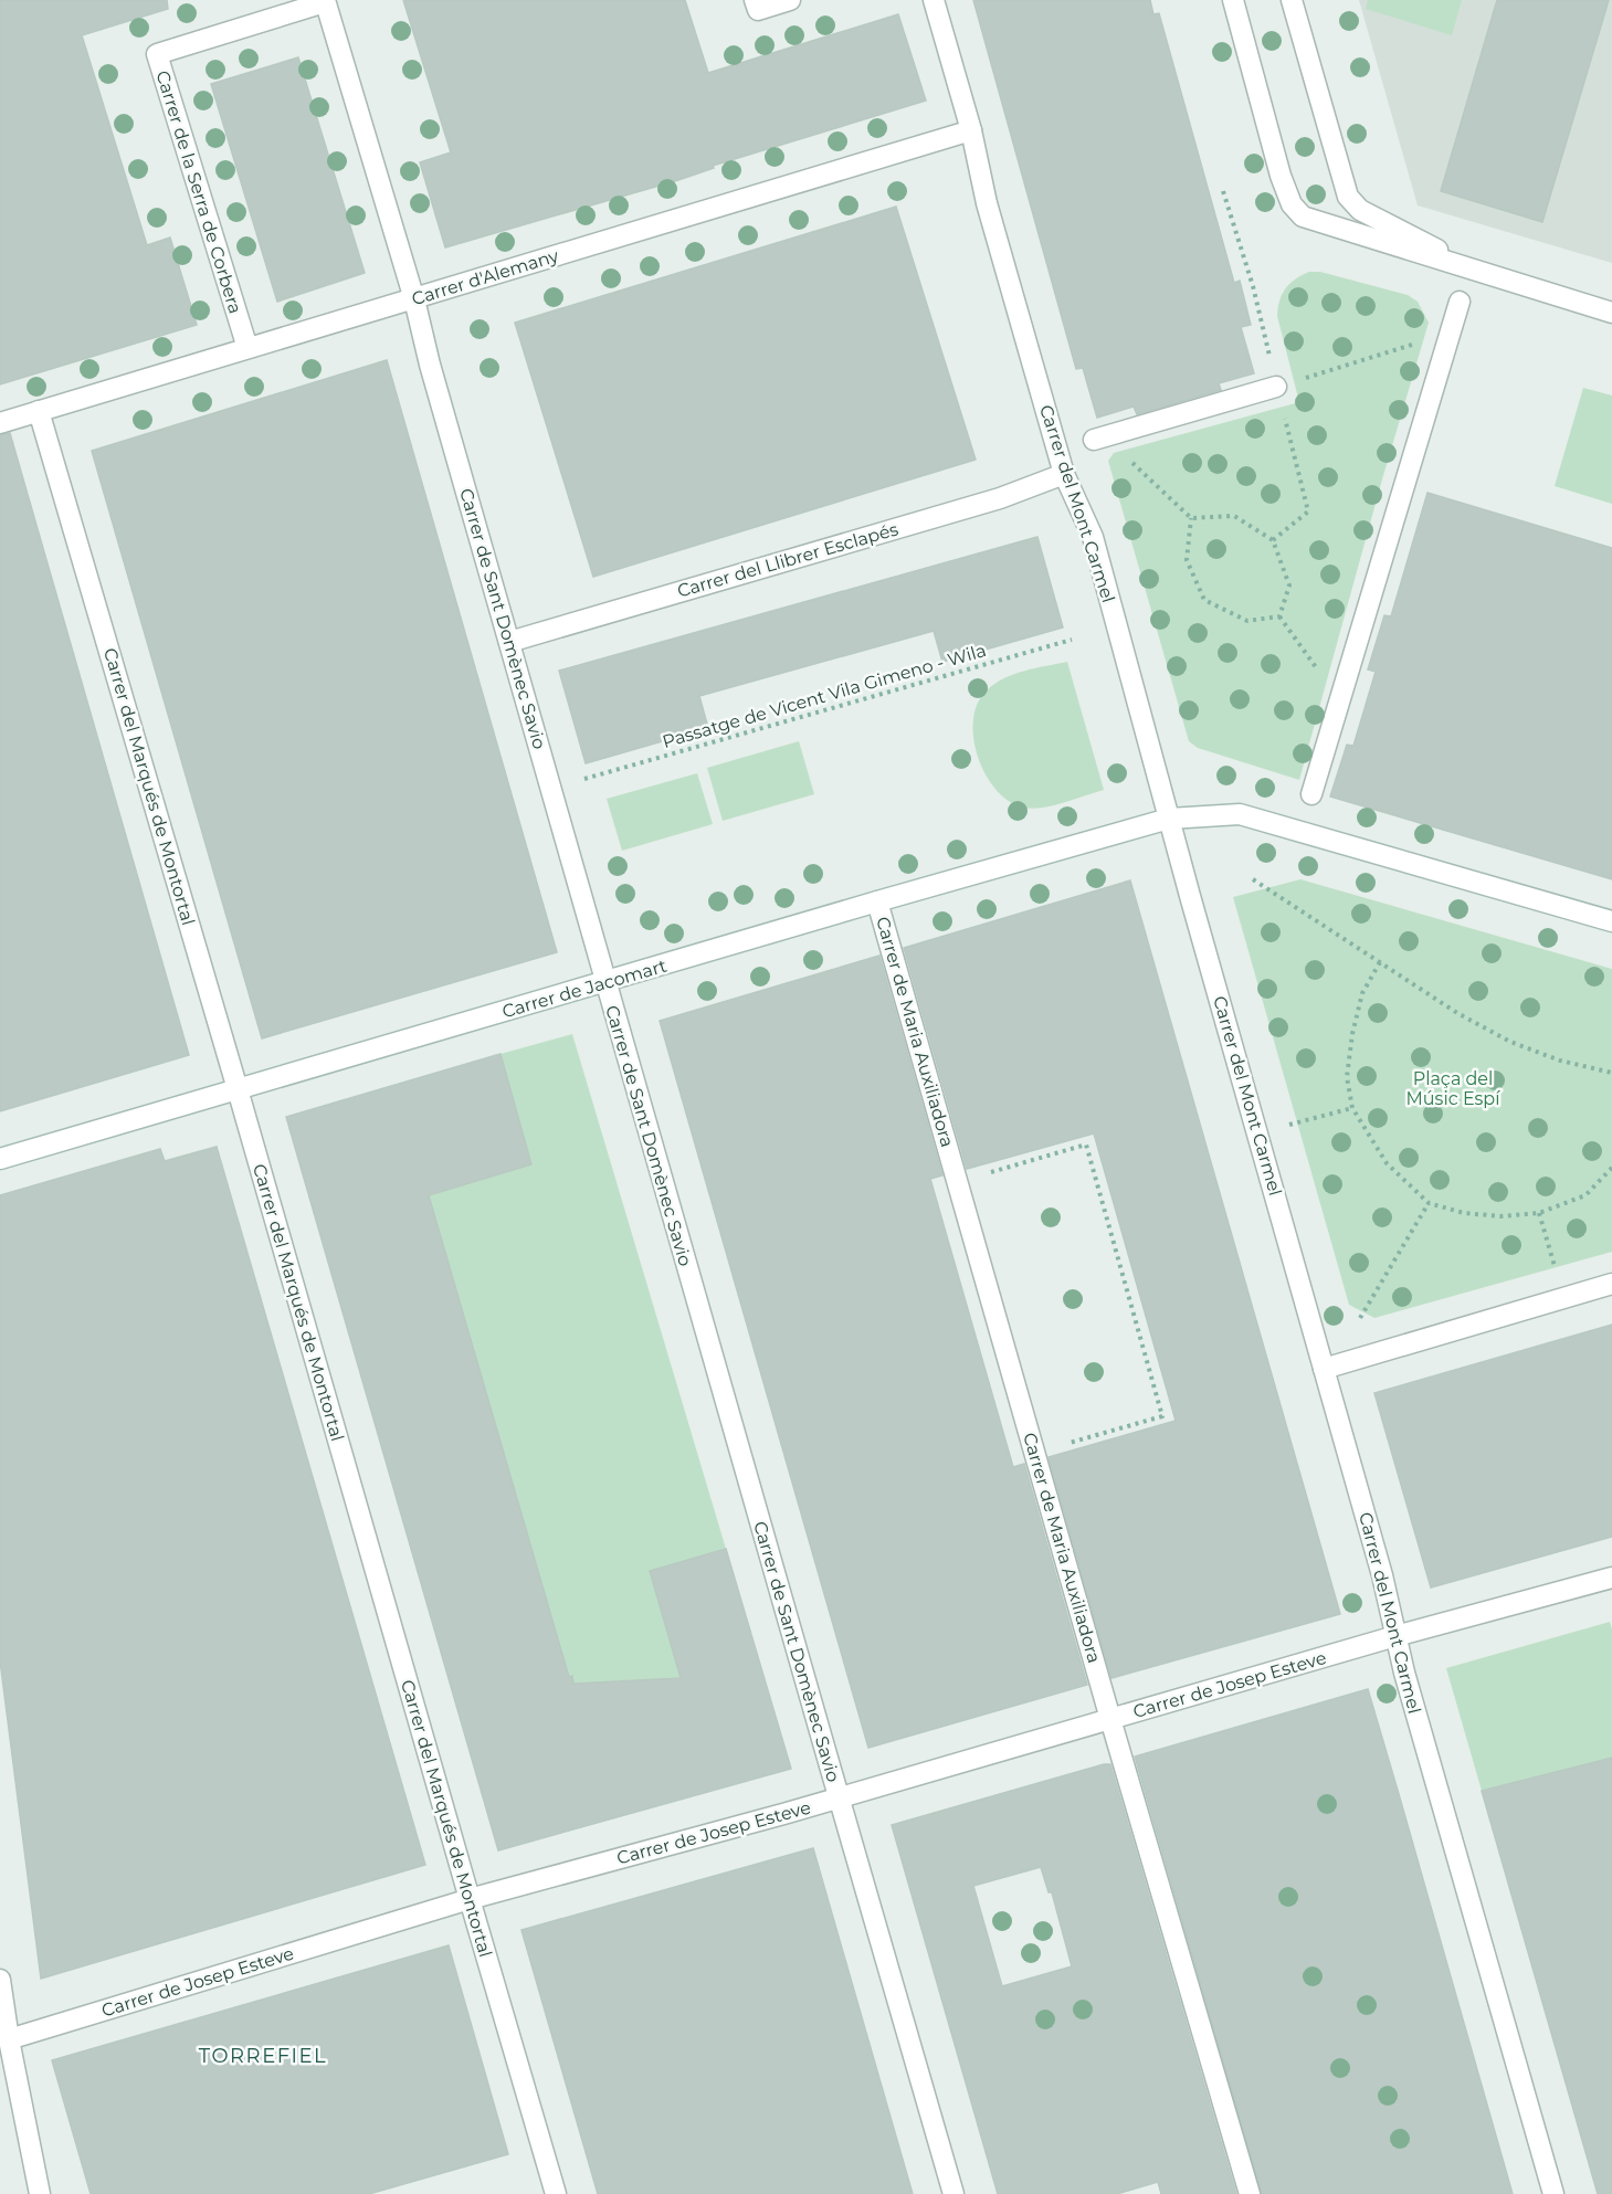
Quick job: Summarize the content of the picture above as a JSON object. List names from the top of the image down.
{
  "streets": {
    "street": [
      "Carrer de la Serra de Corbera",
      "Carrer d'Alemany",
      "Carrer del Mont Carmel",
      "Carrer del Llibrer Esclapés",
      "Carrer de Sant Domènec Savio",
      "Carrer del Marqués de Montortal",
      "Carrer de Jacomart",
      "Carrer de Maria Auxiliadora",
      "Carrer de Josep Esteve"
    ],
    "path": ["Passatge de Vicent Vila Gimeno - Wila"]
  },
  "crossings": [
    ["Carrer de la Serra de Corbera", "Carrer d'Alemany"],
    ["Carrer de la Serra de Corbera", "Carrer de Sant Domènec Savio"],
    ["Carrer d'Alemany", "Carrer del Mont Carmel"],
    ["Carrer d'Alemany", "Carrer de Sant Domènec Savio"],
    ["Carrer d'Alemany", "Carrer del Marqués de Montortal"],
    ["Carrer del Mont Carmel", "Carrer del Llibrer Esclapés"],
    ["Carrer del Mont Carmel", "Carrer de Jacomart"],
    ["Carrer del Mont Carmel", "Carrer de Josep Esteve"],
    ["Carrer del Llibrer Esclapés", "Carrer de Sant Domènec Savio"],
    ["Carrer de Sant Domènec Savio", "Carrer de Jacomart"],
    ["Carrer de Sant Domènec Savio", "Carrer de Josep Esteve"],
    ["Carrer del Marqués de Montortal", "Carrer de Jacomart"],
    ["Carrer del Marqués de Montortal", "Carrer de Josep Esteve"],
    ["Carrer de Jacomart", "Carrer de Maria Auxiliadora"],
    ["Carrer de Maria Auxiliadora", "Carrer de Josep Esteve"]
  ],
  "districts": ["TORREFIEL"],
  "parks": ["Plaça del Músic Espí"]
}
